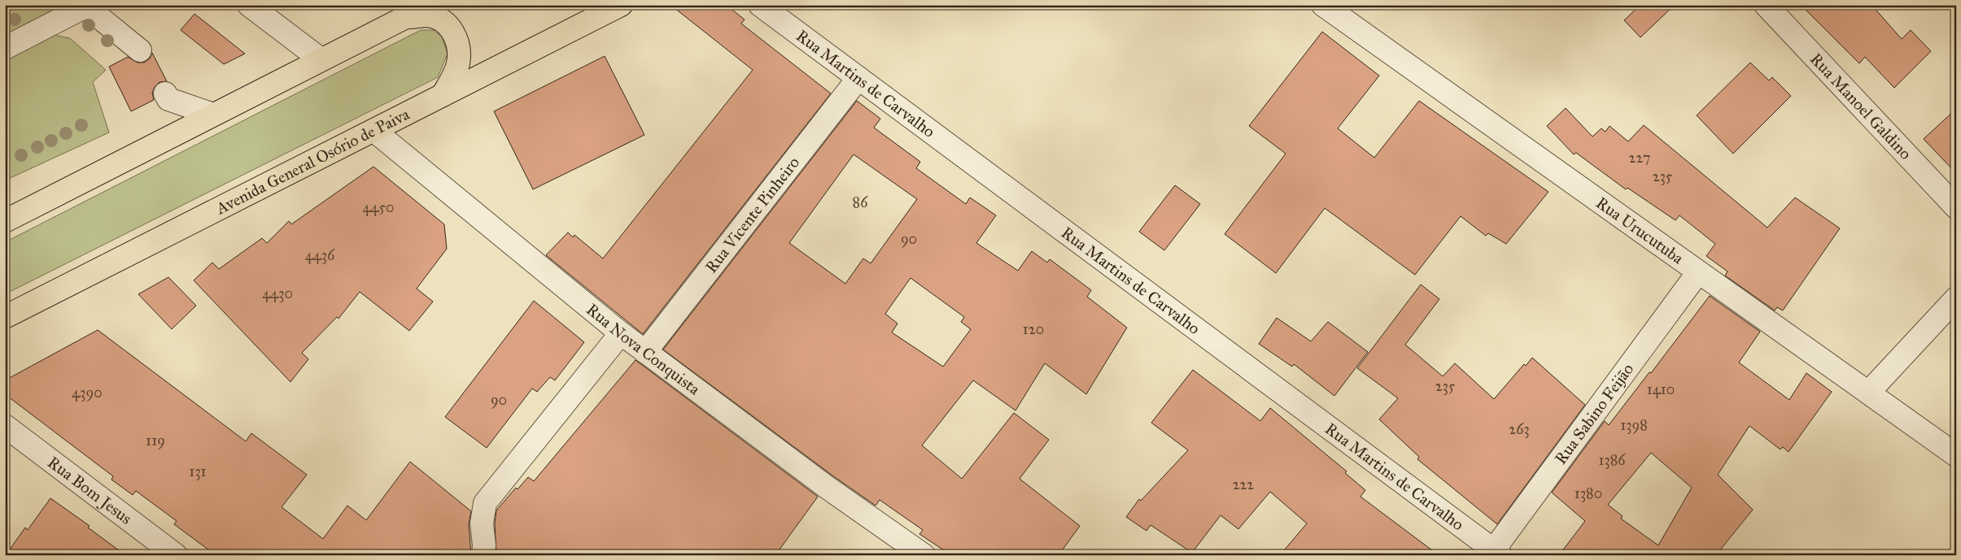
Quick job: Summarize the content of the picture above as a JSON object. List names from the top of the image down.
{
  "streets": {
    "main road": ["Avenida General Osório de Paiva"],
    "street": [
      "Rua Martins de Carvalho",
      "Rua Manoel Galdino",
      "Rua Vicente Pinheiro",
      "Rua Urucutuba",
      "Rua Nova Conquista",
      "Rua Sabino Feijão",
      "Rua Bom Jesus"
    ]
  },
  "crossings": [
    ["Rua Martins de Carvalho", "Rua Vicente Pinheiro"],
    ["Rua Martins de Carvalho", "Rua Sabino Feijão"],
    ["Avenida General Osório de Paiva", "Rua Nova Conquista"],
    ["Rua Vicente Pinheiro", "Rua Nova Conquista"],
    ["Rua Urucutuba", "Rua Sabino Feijão"]
  ],
  "house_numbers": [
    "227",
    "235",
    "86",
    "4450",
    "90",
    "4436",
    "4430",
    "120",
    "235",
    "1410",
    "4390",
    "90",
    "1398",
    "263",
    "119",
    "1386",
    "131",
    "222",
    "1380"
  ]
}
